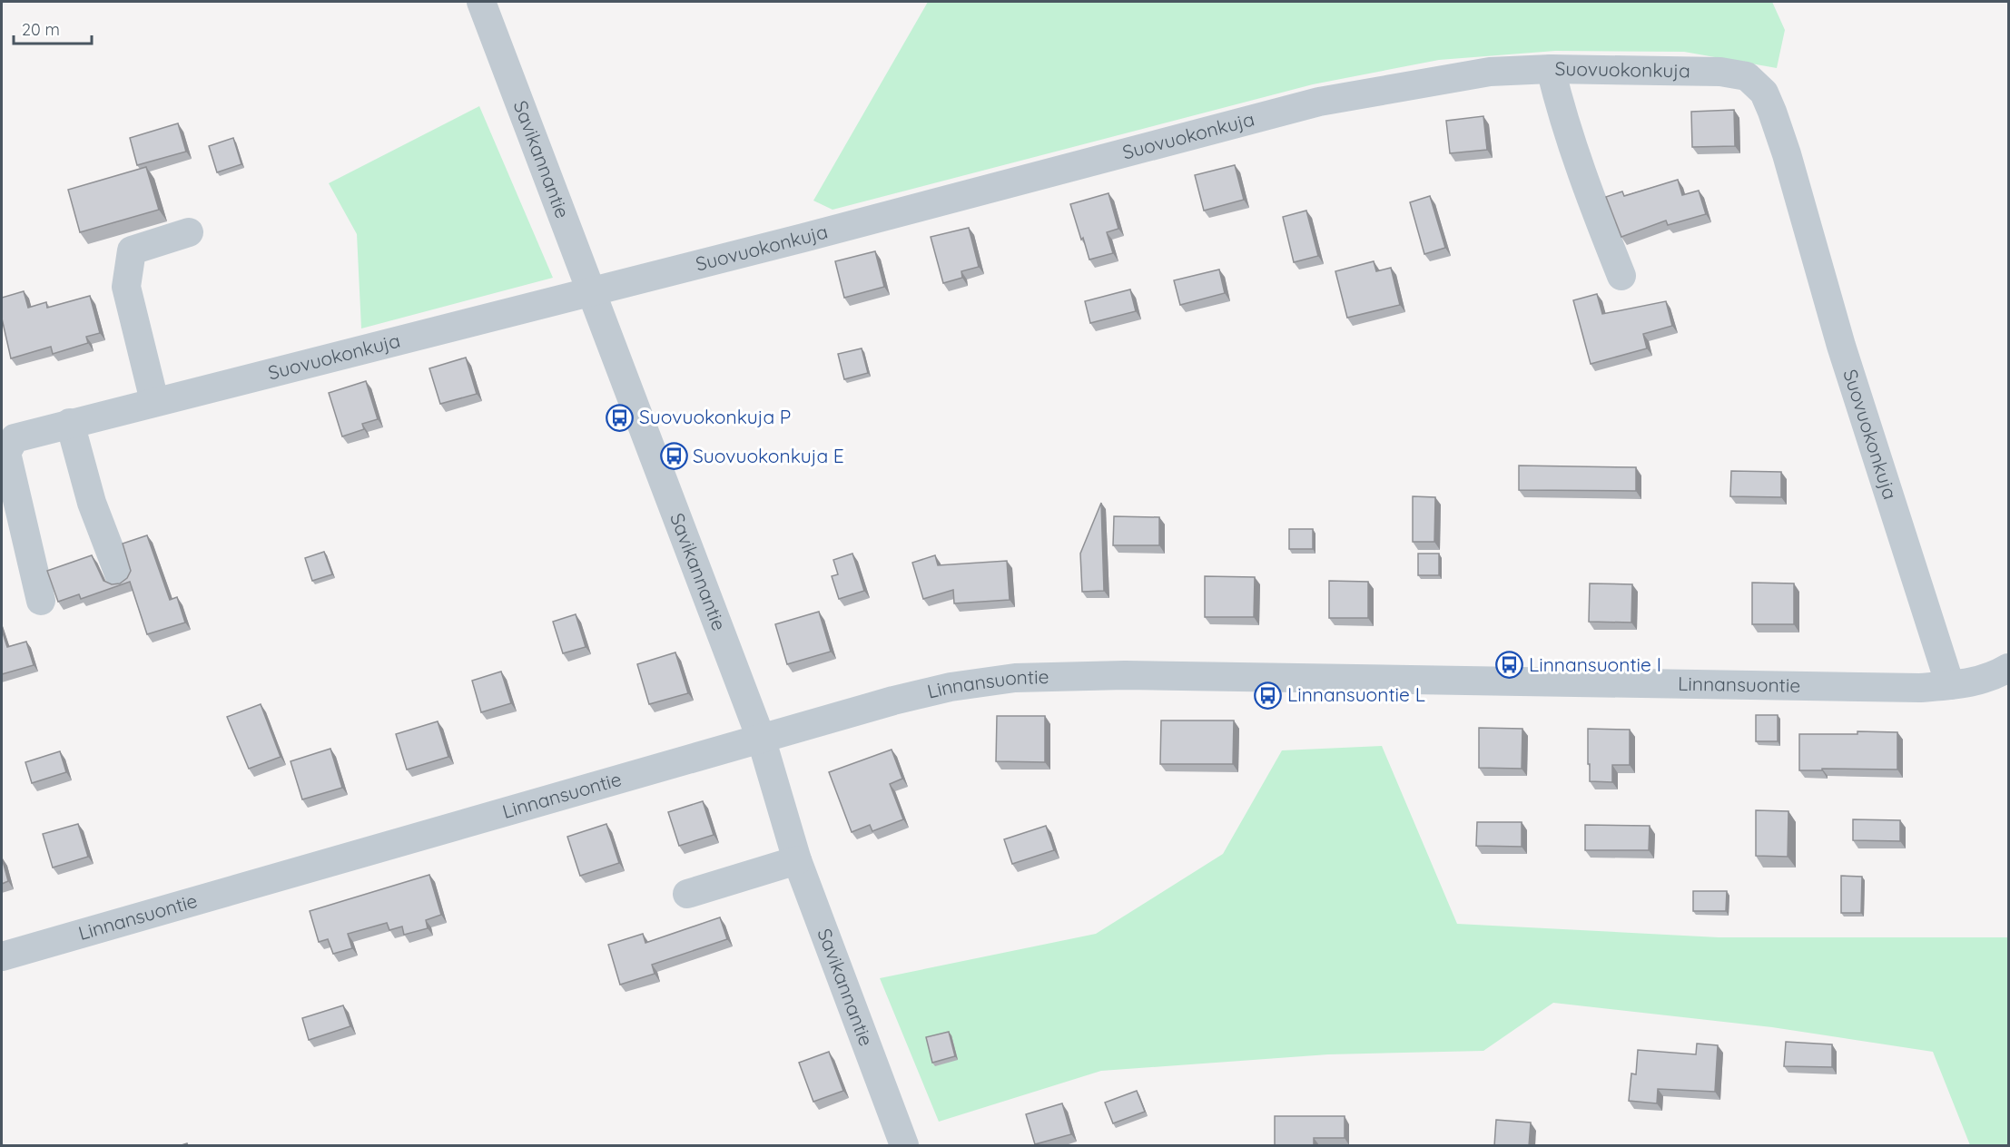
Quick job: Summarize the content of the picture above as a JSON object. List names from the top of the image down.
{
  "streets": {
    "street": ["Suovuokonkuja", "Savikannantie", "Linnansuontie"]
  },
  "crossings": [
    ["Suovuokonkuja", "Savikannantie"],
    ["Suovuokonkuja", "Linnansuontie"],
    ["Savikannantie", "Linnansuontie"]
  ],
  "places": {
    "bus stop": [
      "Suovuokonkuja P",
      "Suovuokonkuja E",
      "Linnansuontie I",
      "Linnansuontie L"
    ]
  },
  "scale_bar": "20 m"
}
